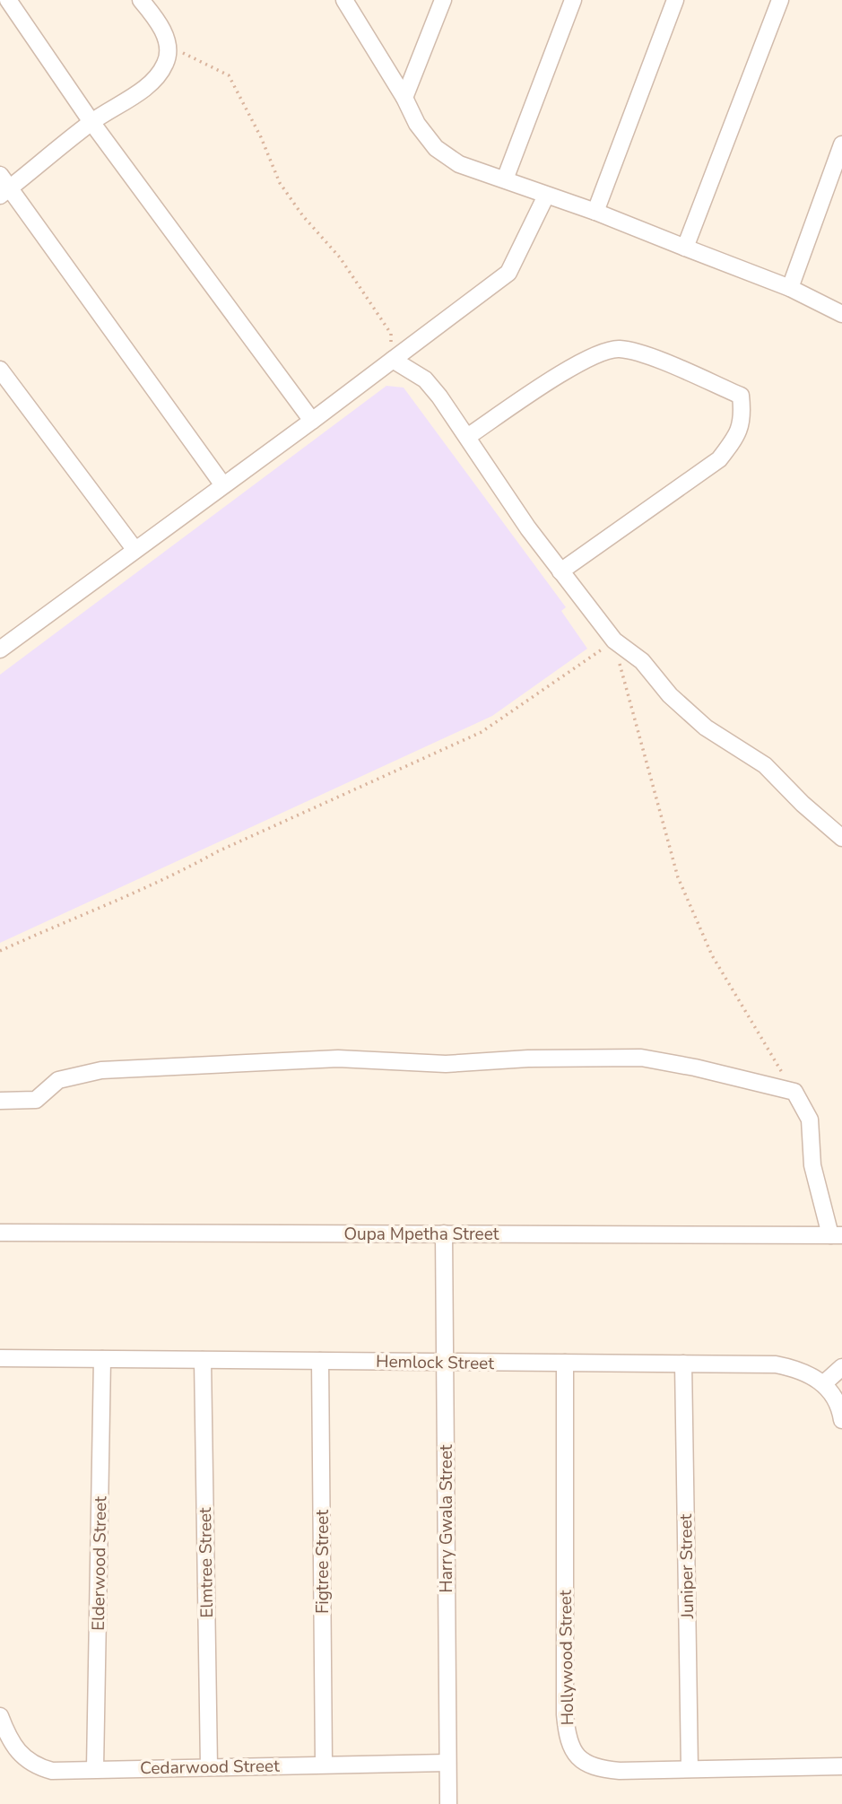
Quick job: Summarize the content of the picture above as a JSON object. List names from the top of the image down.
{
  "streets": {
    "street": [
      "Oupa Mpetha Street",
      "Hemlock Street",
      "Harry Gwala Street",
      "Figtree Street",
      "Elmtree Street",
      "Elderwood Street",
      "Juniper Street",
      "Hollywood Street",
      "Cedarwood Street"
    ]
  },
  "crossings": [
    ["Oupa Mpetha Street", "Harry Gwala Street"],
    ["Hemlock Street", "Harry Gwala Street"],
    ["Hemlock Street", "Figtree Street"],
    ["Hemlock Street", "Elmtree Street"],
    ["Hemlock Street", "Elderwood Street"],
    ["Hemlock Street", "Juniper Street"],
    ["Hemlock Street", "Hollywood Street"],
    ["Harry Gwala Street", "Cedarwood Street"],
    ["Figtree Street", "Cedarwood Street"],
    ["Elmtree Street", "Cedarwood Street"],
    ["Elderwood Street", "Cedarwood Street"],
    ["Juniper Street", "Hollywood Street"]
  ]
}
